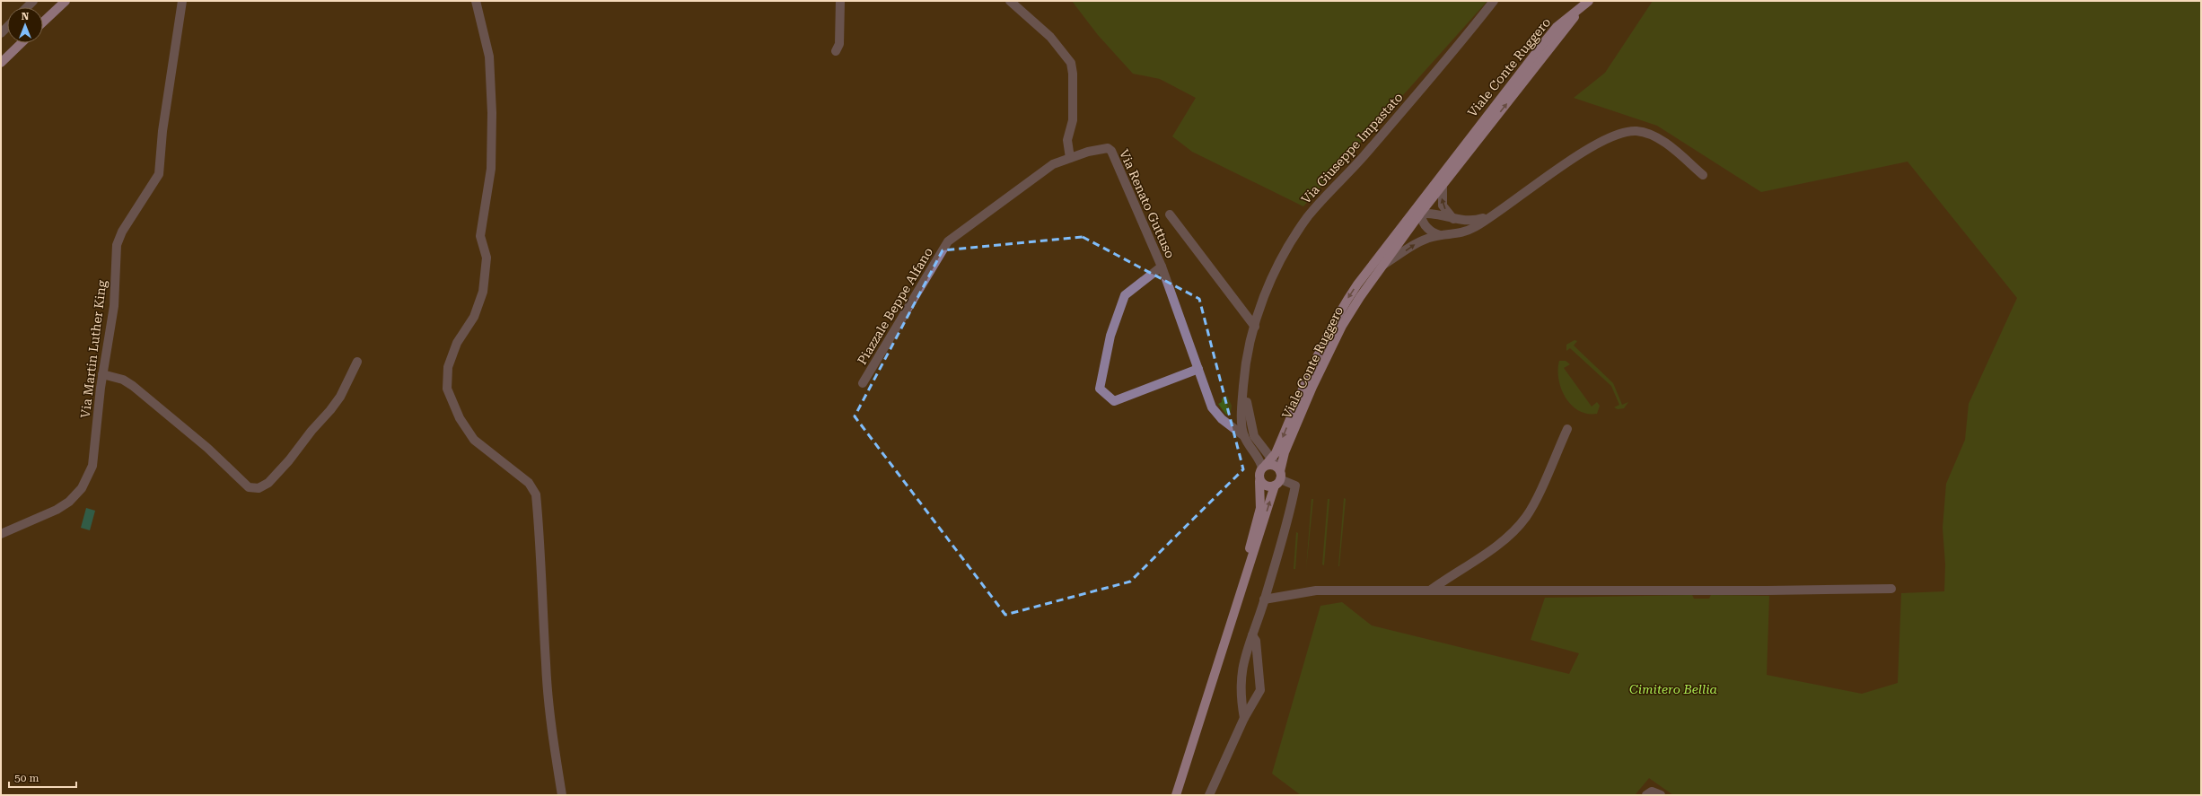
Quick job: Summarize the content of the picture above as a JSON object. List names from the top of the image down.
{
  "streets": {
    "main road": ["Viale Conte Ruggero"],
    "street": [
      "Via Giuseppe Impastato",
      "Via Renato Guttuso",
      "Piazzale Beppe Alfano",
      "Via Martin Luther King"
    ]
  },
  "crossings": [
    ["Via Renato Guttuso", "Piazzale Beppe Alfano"]
  ],
  "parks": ["Cimitero Bellia"],
  "scale_bar": "50 m",
  "north": "top"
}
